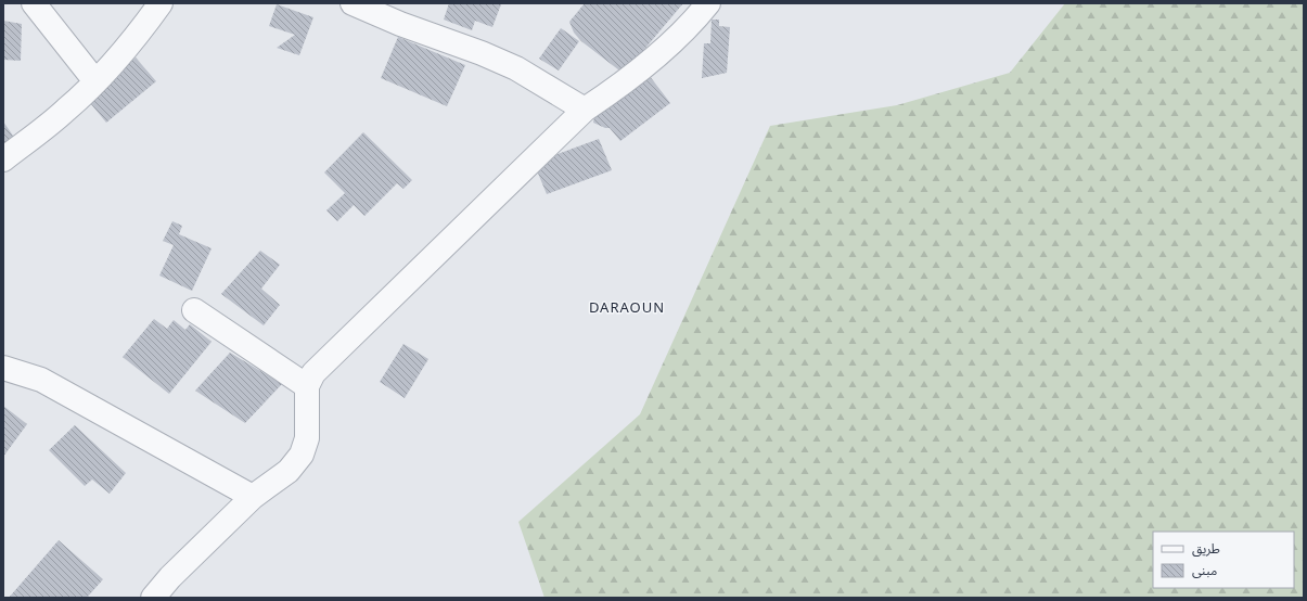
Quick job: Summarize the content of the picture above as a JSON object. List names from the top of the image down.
{
  "districts": ["DARAOUN"],
  "legend": ["طريق", "مبنى"]
}
